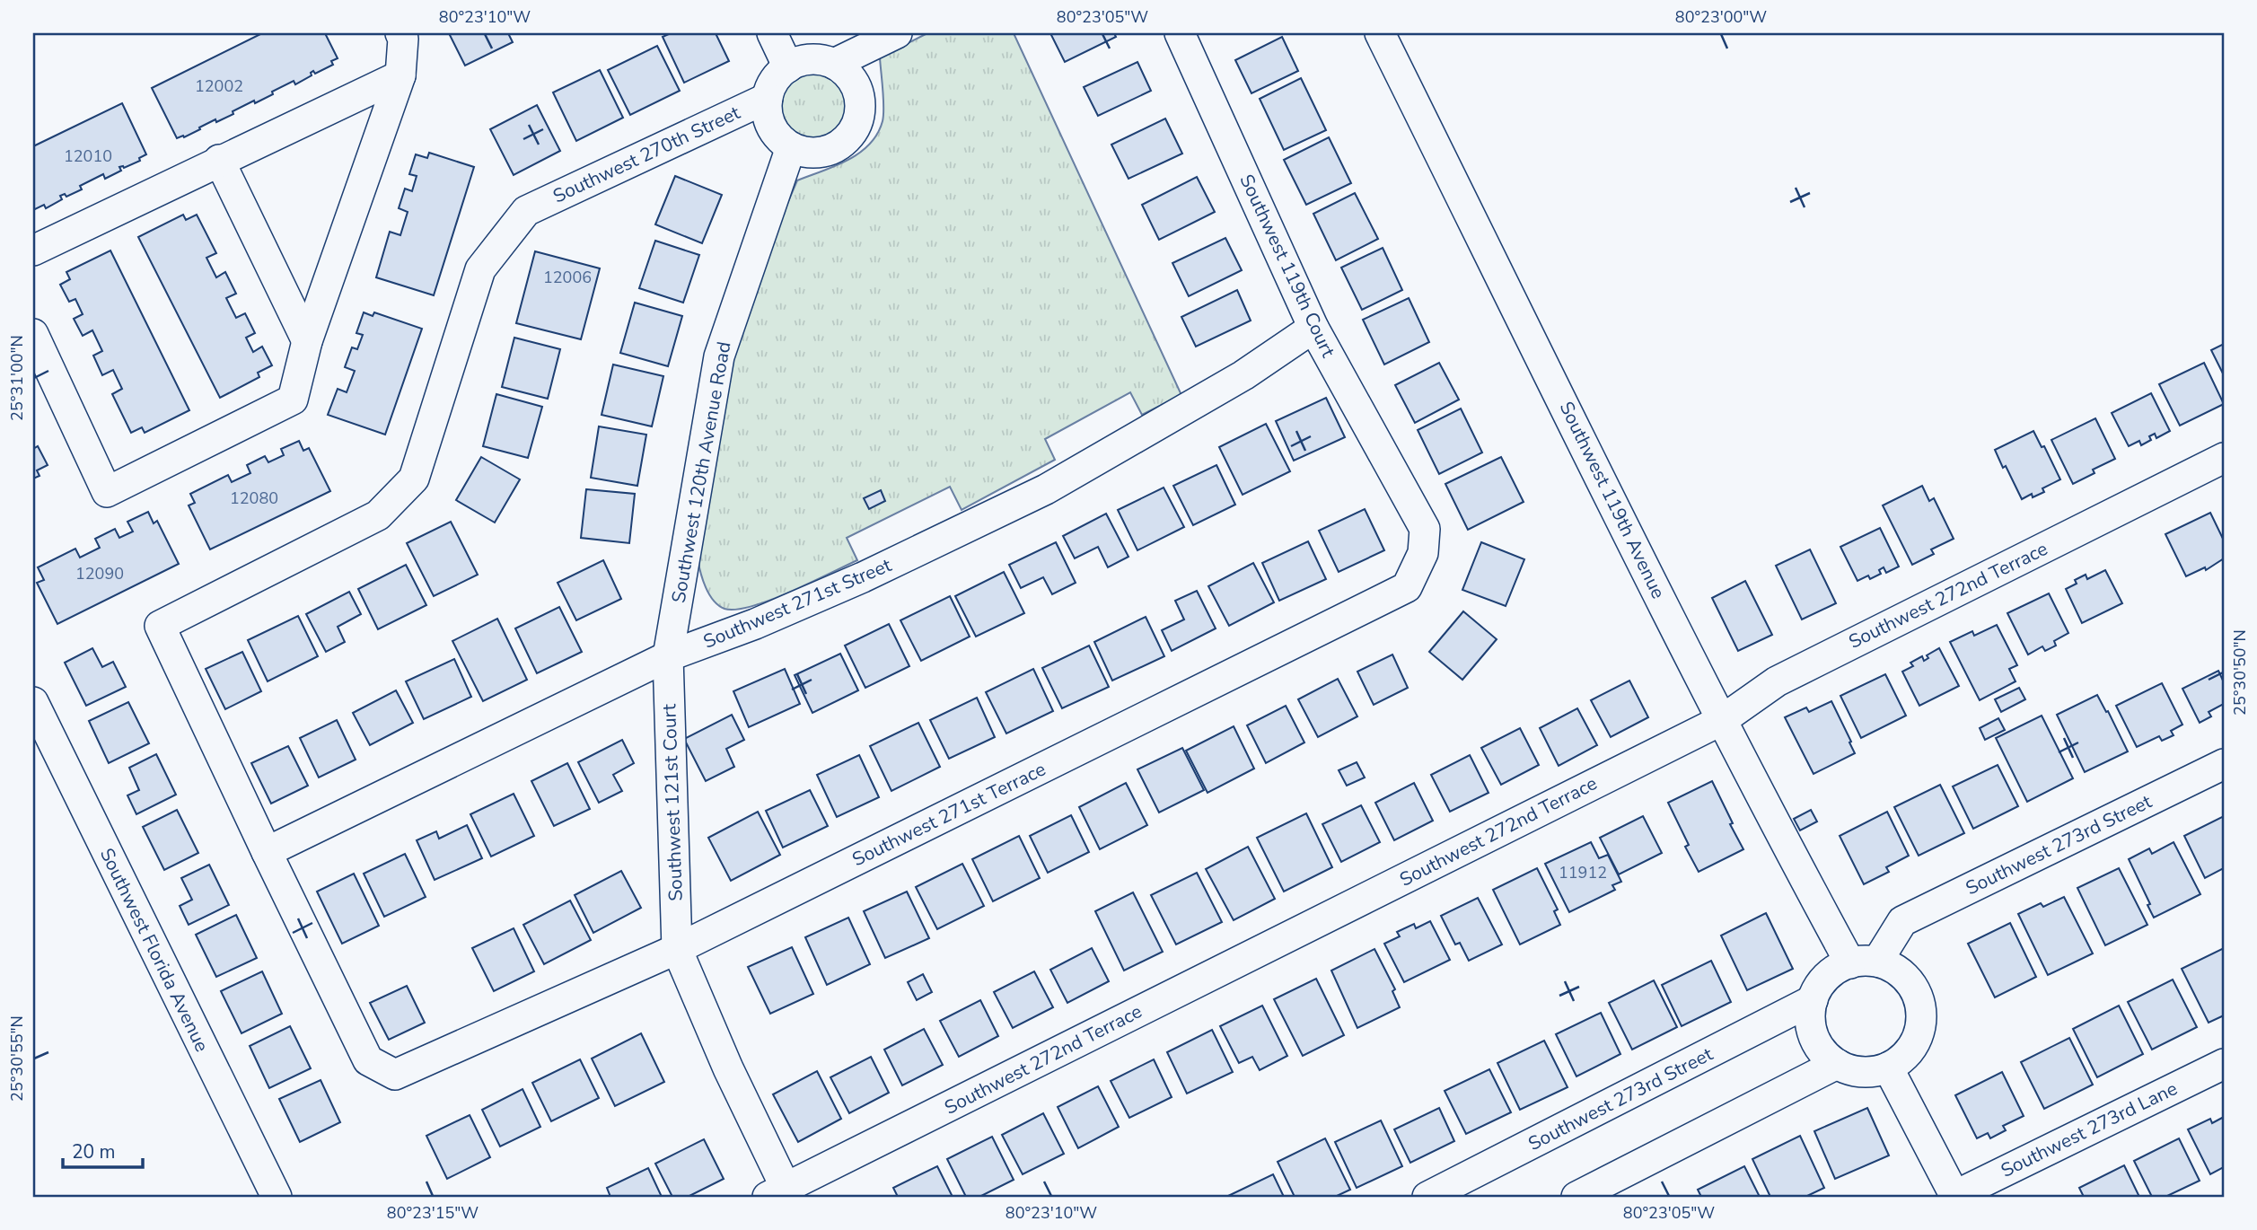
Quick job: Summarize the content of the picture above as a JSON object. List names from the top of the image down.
{
  "streets": {
    "street": [
      "Southwest 270th Street",
      "Southwest 119th Court",
      "Southwest 120th Avenue Road",
      "Southwest 119th Avenue",
      "Southwest 272nd Terrace",
      "Southwest 271st Street",
      "Southwest 121st Court",
      "Southwest 271st Terrace",
      "Southwest 273rd Street",
      "Southwest Florida Avenue",
      "Southwest 273rd Lane"
    ]
  },
  "crossings": [
    ["Southwest 270th Street", "Southwest 120th Avenue Road"],
    ["Southwest 270th Street", "Southwest 271st Street"],
    ["Southwest 270th Street", "Southwest 271st Terrace"],
    ["Southwest 119th Court", "Southwest 271st Street"],
    ["Southwest 119th Court", "Southwest 271st Terrace"],
    ["Southwest 120th Avenue Road", "Southwest 271st Street"],
    ["Southwest 120th Avenue Road", "Southwest 121st Court"],
    ["Southwest 119th Avenue", "Southwest 272nd Terrace"],
    ["Southwest 119th Avenue", "Southwest 273rd Street"],
    ["Southwest 271st Street", "Southwest 121st Court"],
    ["Southwest 271st Street", "Southwest 271st Terrace"],
    ["Southwest 121st Court", "Southwest 271st Terrace"]
  ],
  "house_numbers": [
    "12002",
    "12010",
    "12006",
    "12080",
    "12090",
    "11912"
  ],
  "scale_bar": "20 m",
  "coordinates": [
    "80°23'10\"W",
    "80°23'05\"W",
    "80°23'00\"W",
    "25°31'00\"N",
    "25°30'50\"N",
    "25°30'55\"N",
    "80°23'15\"W"
  ]
}
